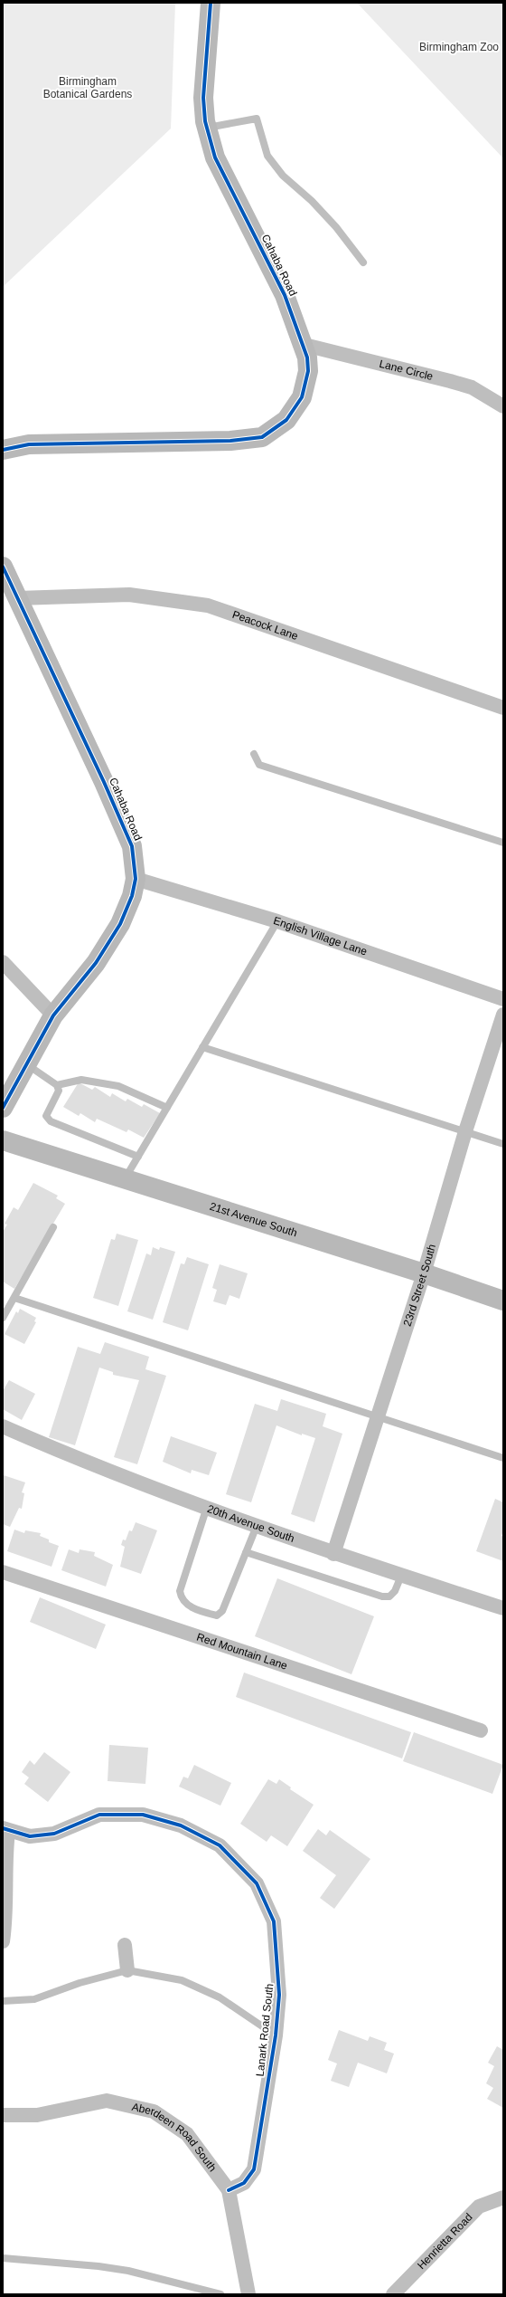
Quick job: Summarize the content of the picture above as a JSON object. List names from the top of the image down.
{
  "streets": {
    "street": [
      "Cahaba Road",
      "Lane Circle",
      "Peacock Lane",
      "English Village Lane",
      "21st Avenue South",
      "23rd Street South",
      "20th Avenue South",
      "Red Mountain Lane",
      "Lanark Road South",
      "Aberdeen Road South",
      "Henrietta Road"
    ]
  },
  "crossings": [
    ["Cahaba Road", "Lane Circle"],
    ["Cahaba Road", "Peacock Lane"],
    ["Cahaba Road", "English Village Lane"],
    ["21st Avenue South", "23rd Street South"],
    ["23rd Street South", "20th Avenue South"],
    ["Lanark Road South", "Aberdeen Road South"]
  ],
  "parks": ["Birmingham Zoo", "Birmingham Botanical Gardens"]
}
